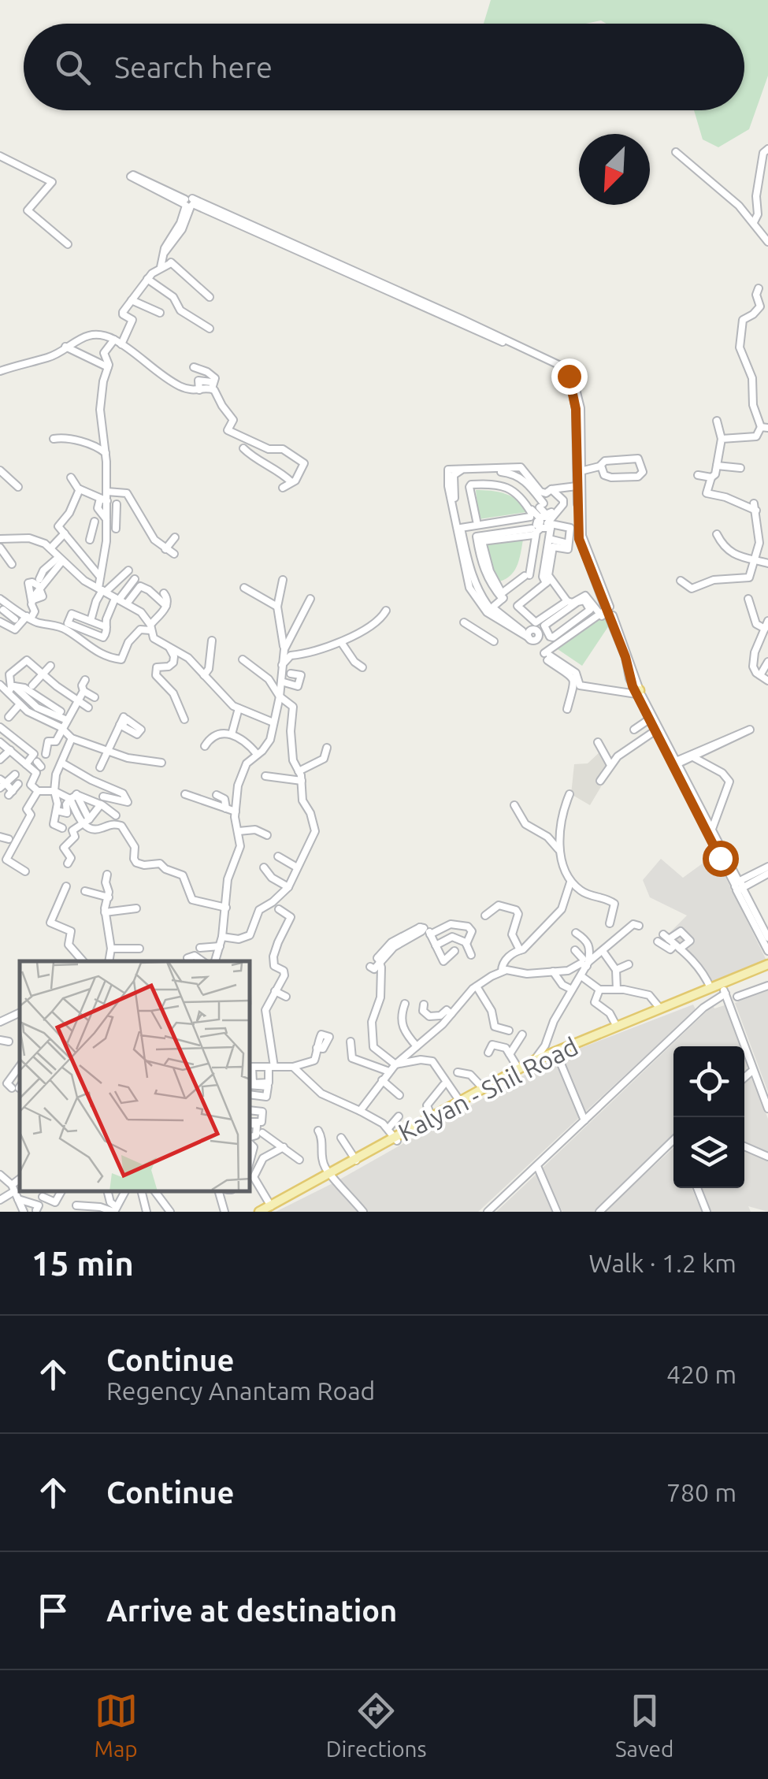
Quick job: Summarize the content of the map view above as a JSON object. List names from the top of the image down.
{
  "streets": {
    "main road": ["Kalyan - Shil Road"]
  },
  "north": "bottom left",
  "page": {
    "search": "Search here",
    "heading": ["15 min", "Walk · 1.2 km"],
    "list": [
      ["Continue", "Regency Anantam Road", "420 m"],
      ["Continue", "780 m"],
      "Arrive at destination"
    ],
    "nav": ["Map", "Directions", "Saved"]
  }
}
